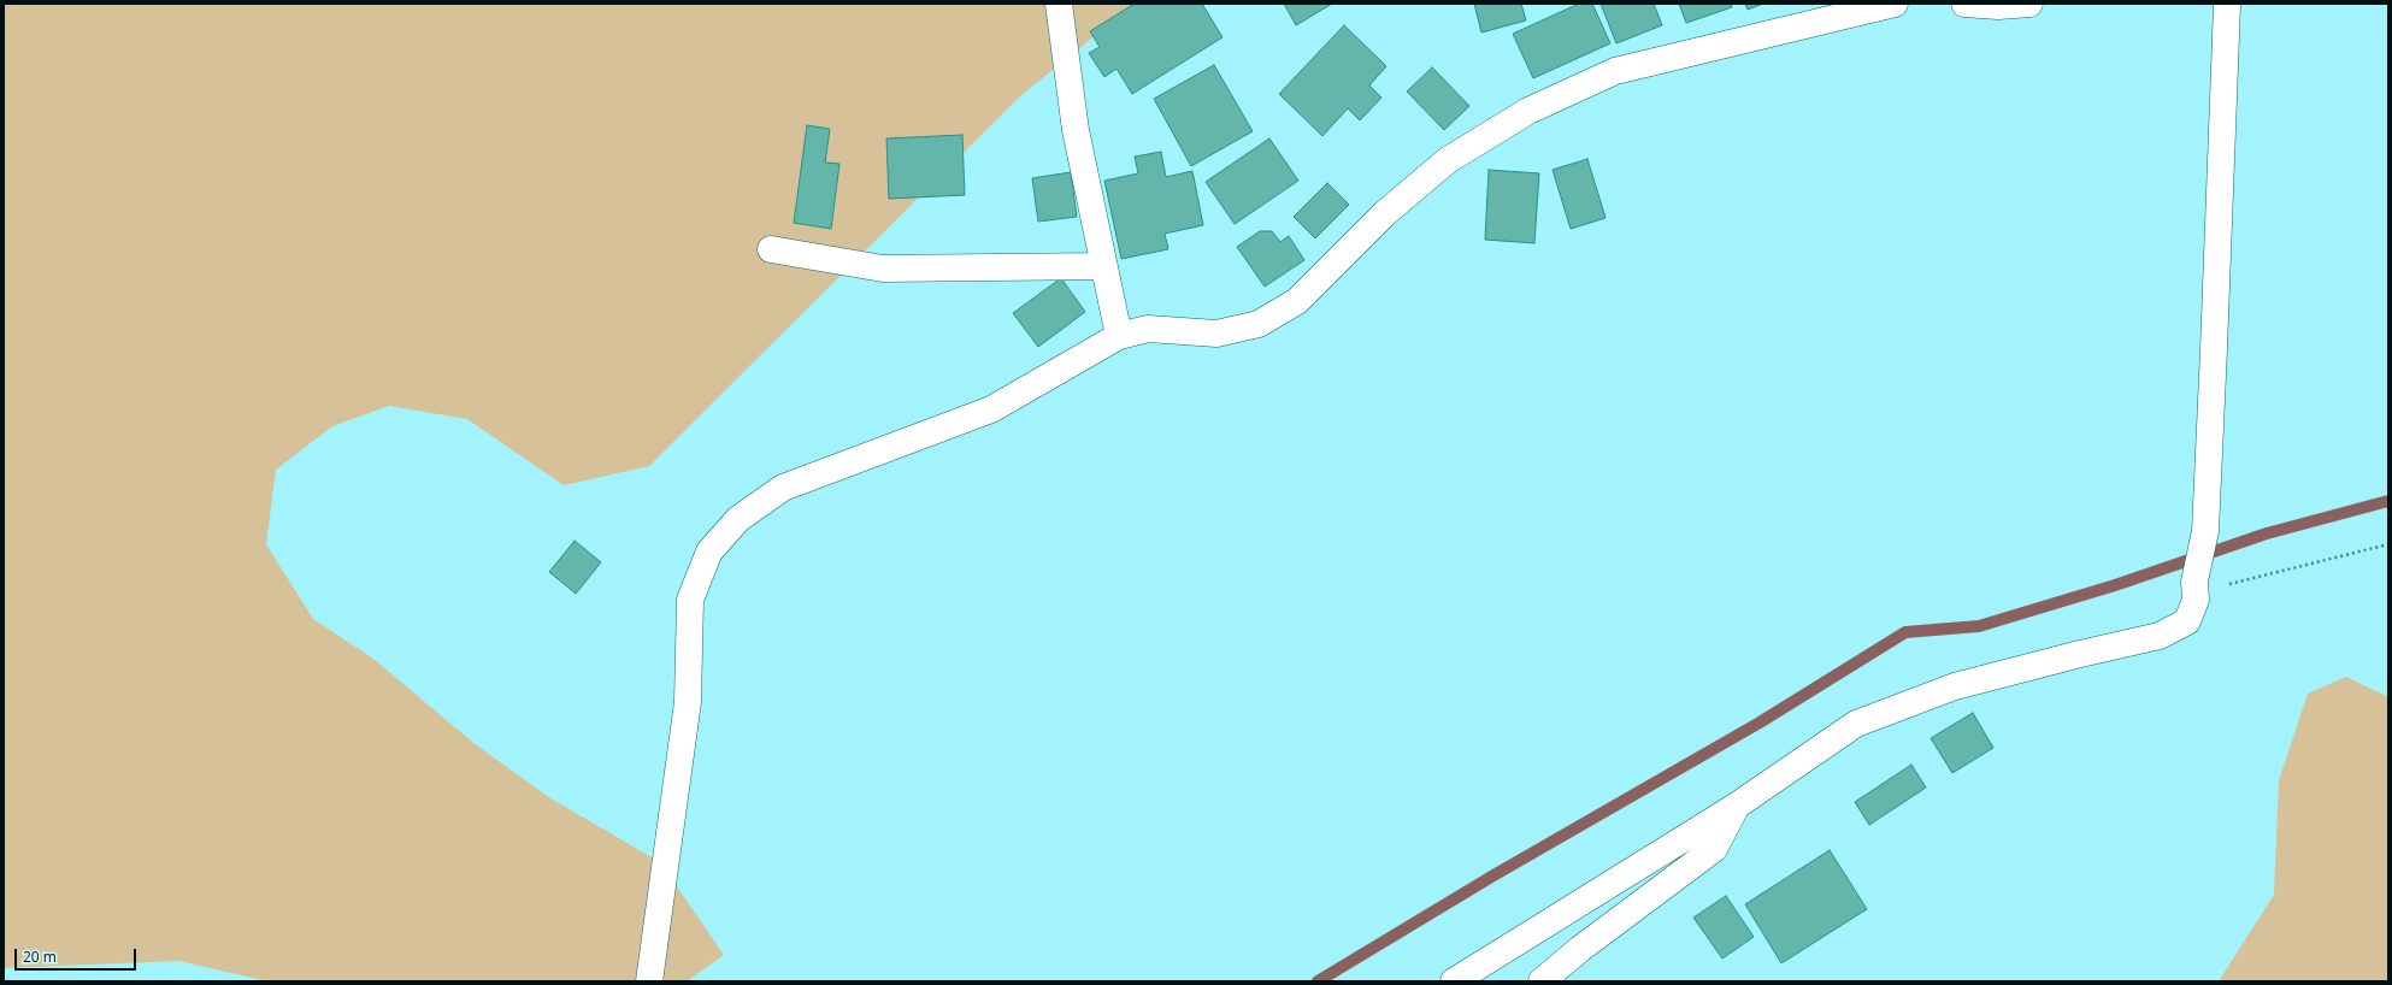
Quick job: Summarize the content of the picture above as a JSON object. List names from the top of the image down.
{
  "scale_bar": "20 m"
}
